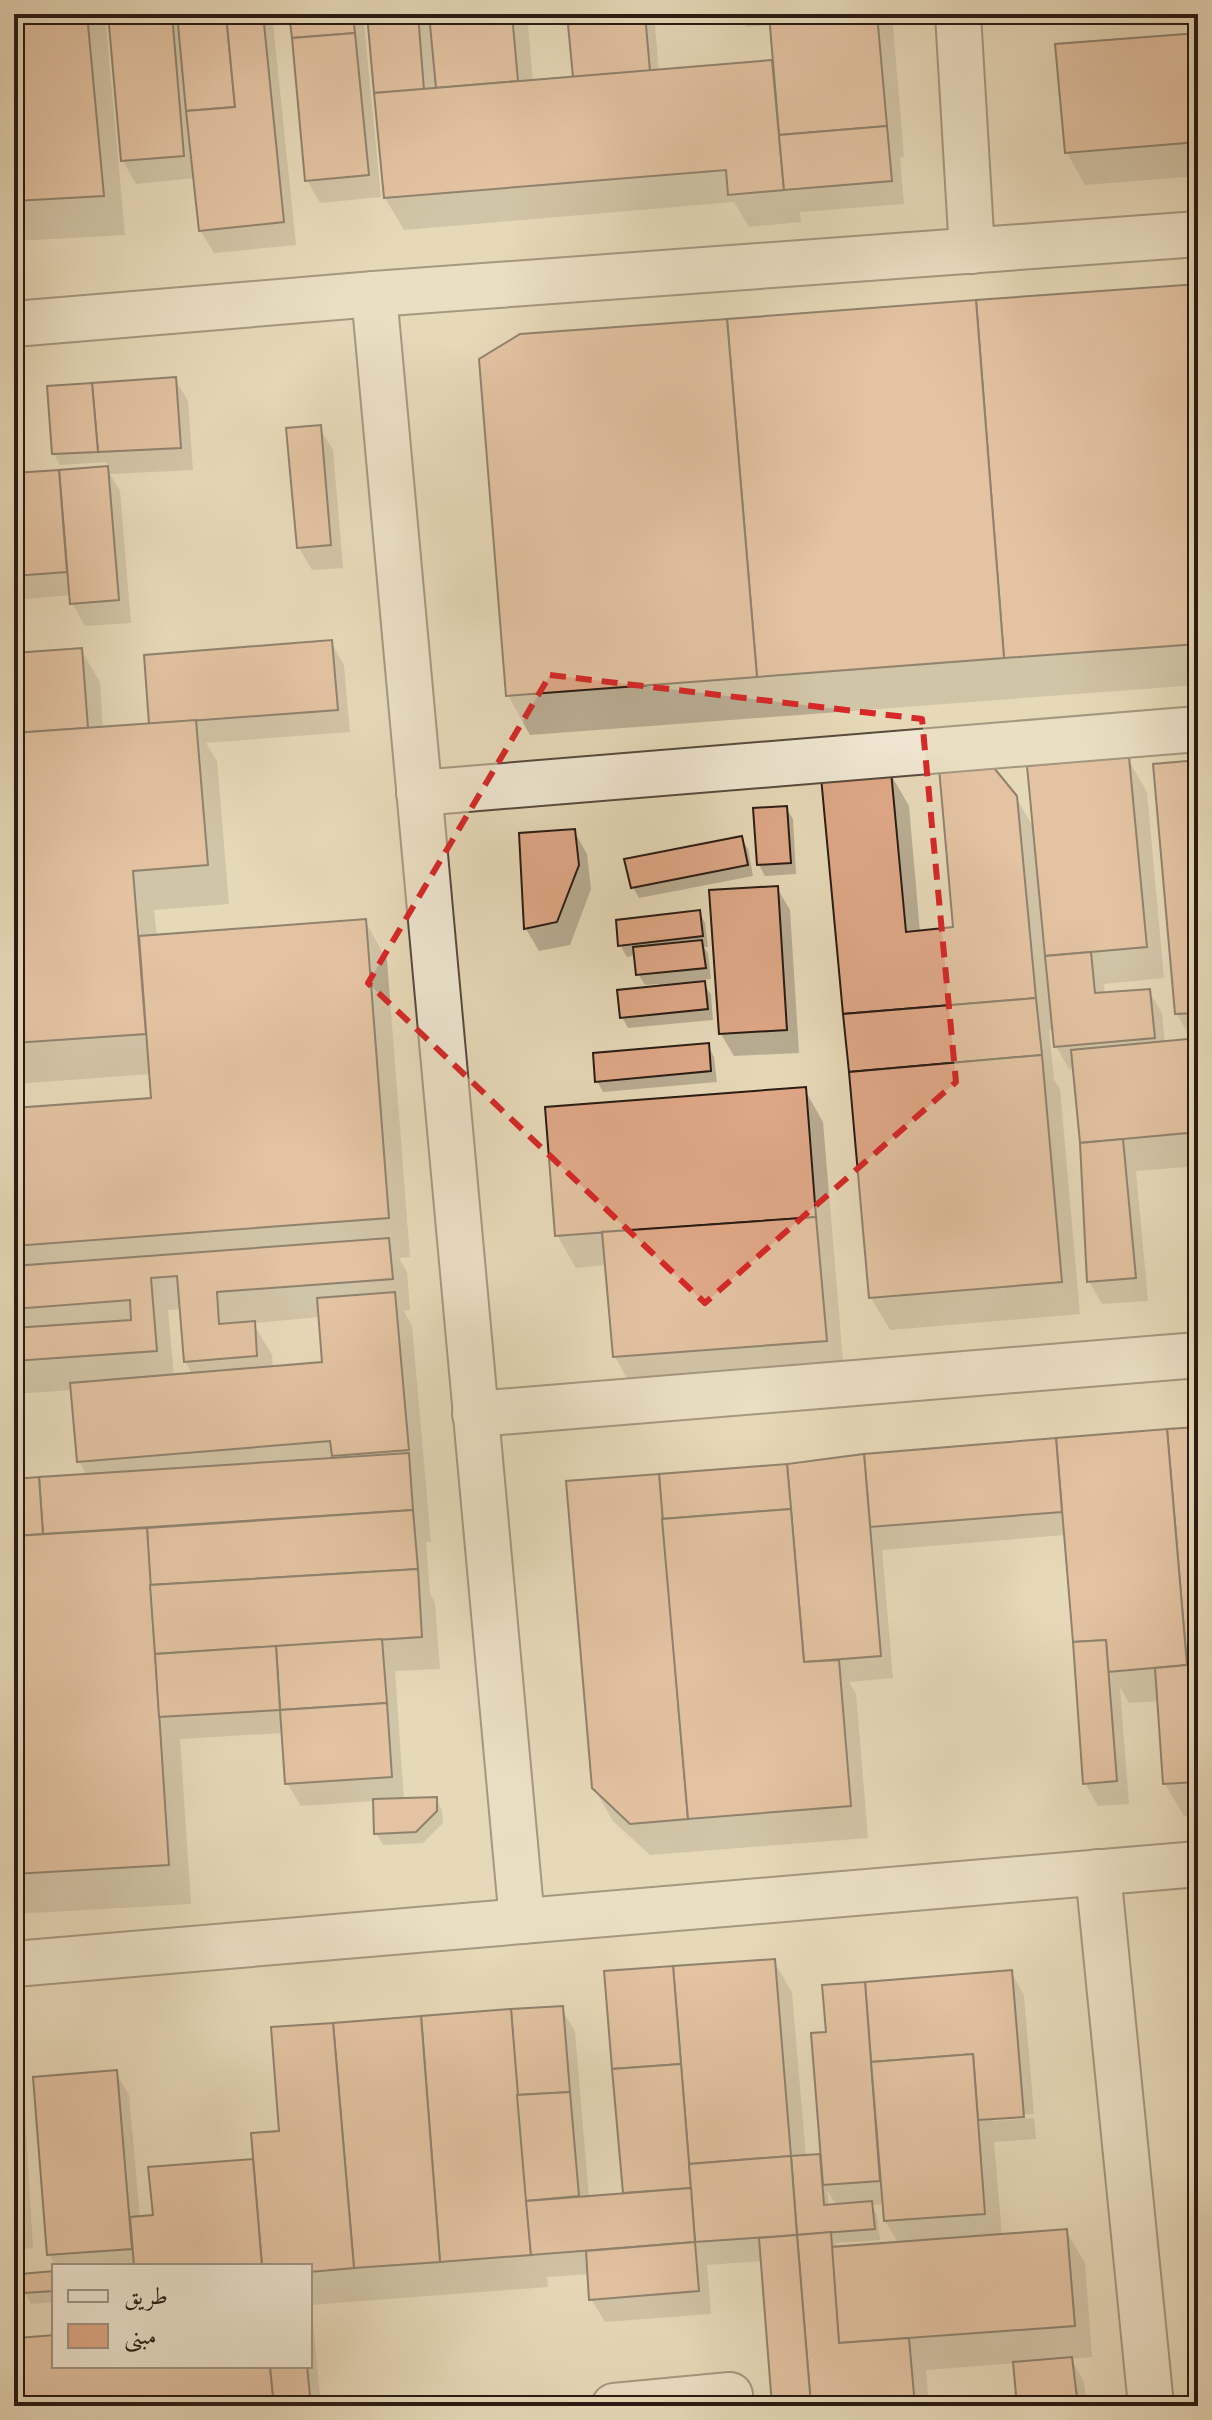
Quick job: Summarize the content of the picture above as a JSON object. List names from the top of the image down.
{
  "legend": ["طريق", "مبنى"]
}
